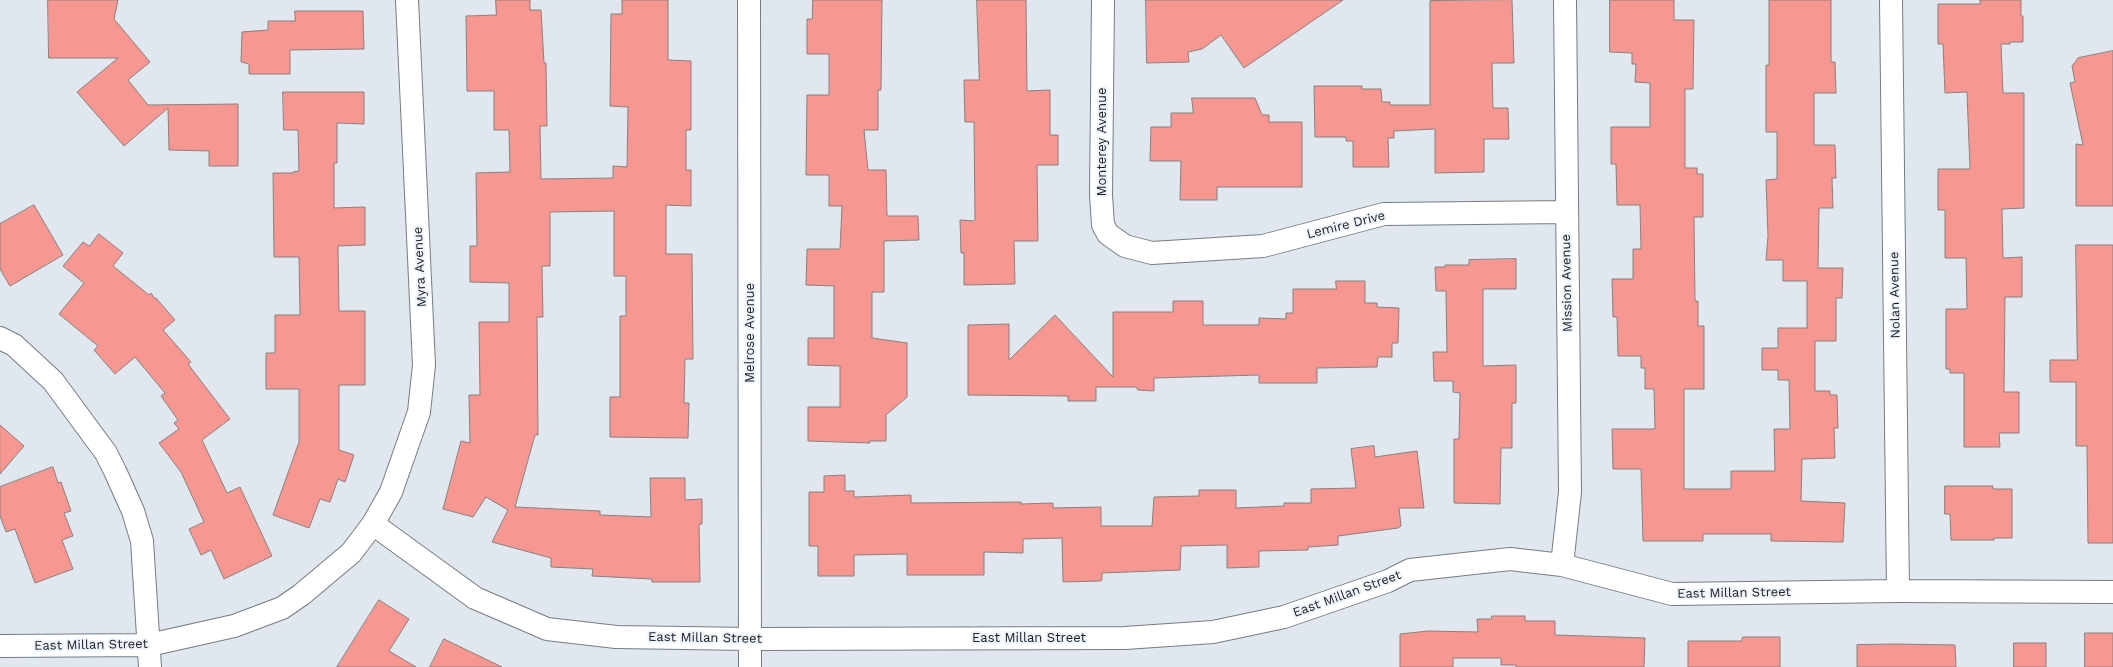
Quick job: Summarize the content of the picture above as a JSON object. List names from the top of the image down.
{
  "streets": {
    "street": [
      "Monterey Avenue",
      "Lemire Drive",
      "Myra Avenue",
      "Mission Avenue",
      "Nolan Avenue",
      "Melrose Avenue",
      "East Millan Street"
    ]
  },
  "crossings": [
    ["Monterey Avenue", "Lemire Drive"],
    ["Lemire Drive", "Mission Avenue"],
    ["Myra Avenue", "East Millan Street"],
    ["Mission Avenue", "East Millan Street"],
    ["Nolan Avenue", "East Millan Street"],
    ["Melrose Avenue", "East Millan Street"]
  ]
}
